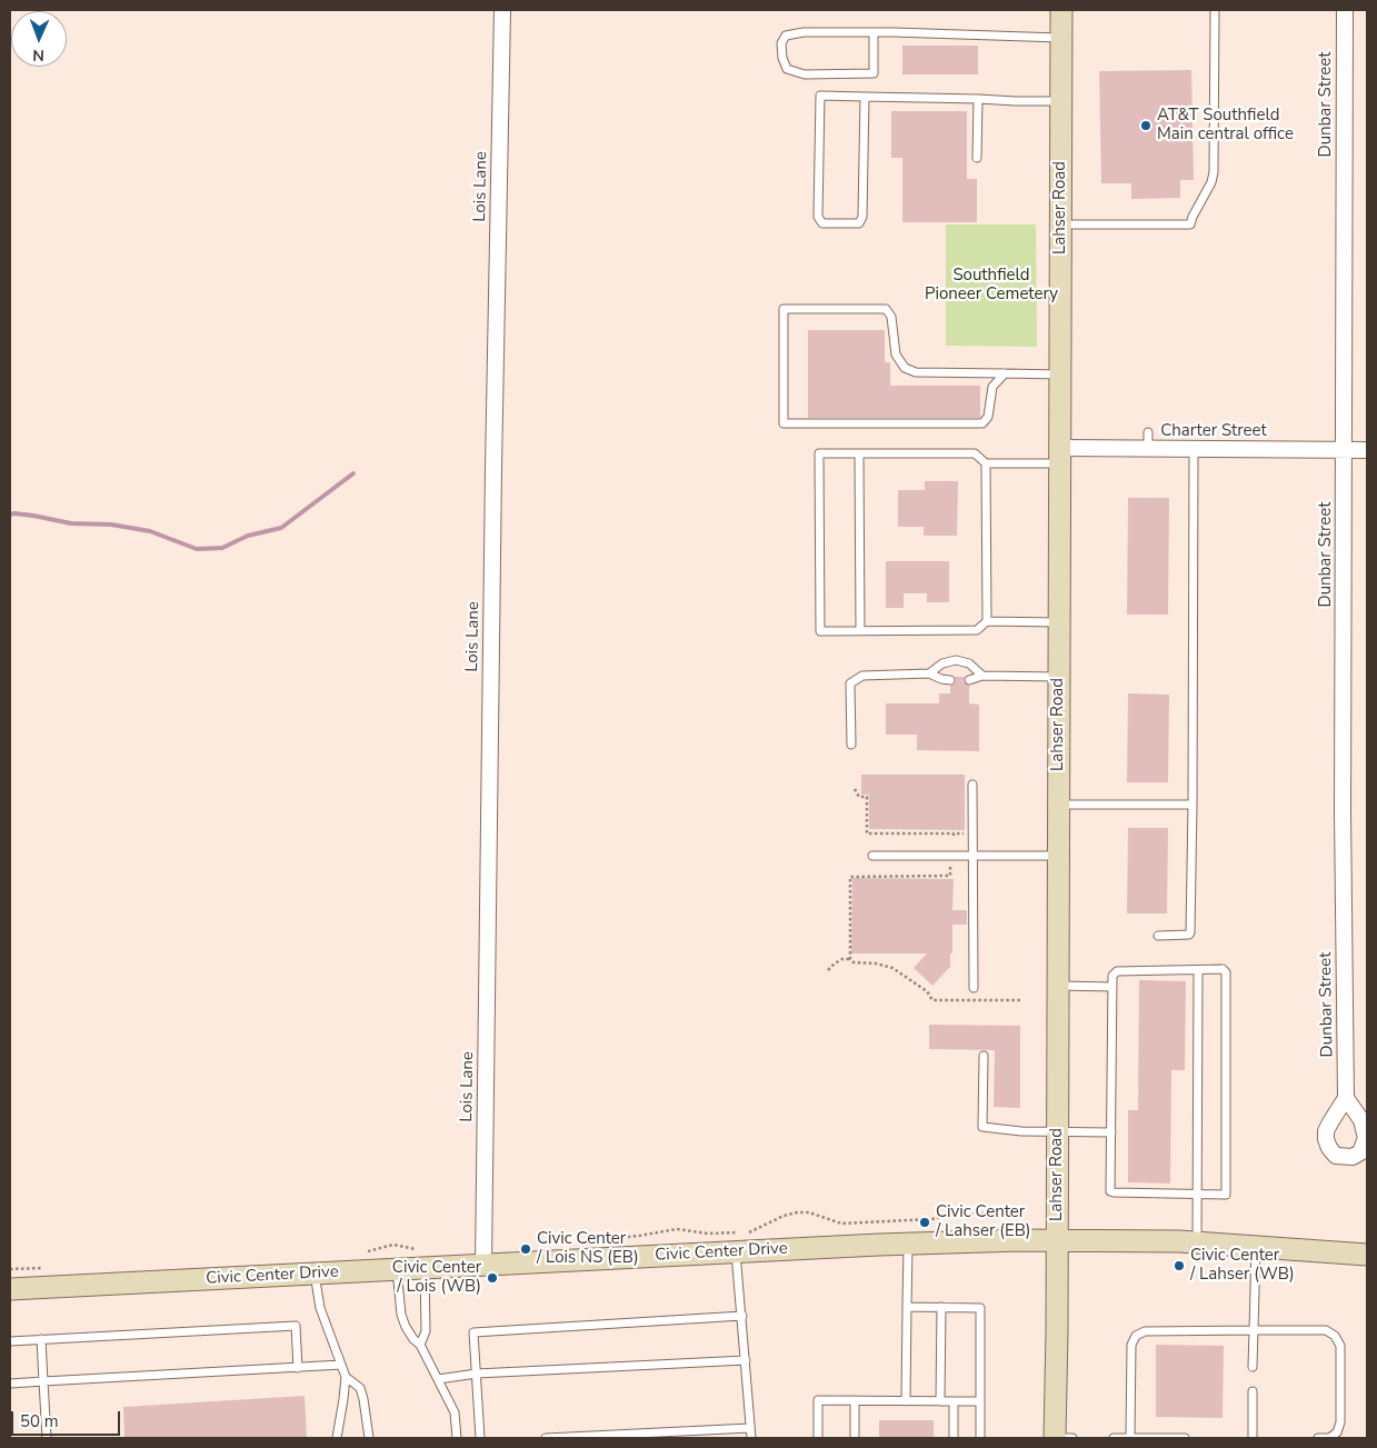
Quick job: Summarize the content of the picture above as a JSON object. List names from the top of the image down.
{
  "streets": {
    "main road": ["Lahser Road", "Civic Center Drive"],
    "street": ["Dunbar Street", "Lois Lane", "Charter Street"]
  },
  "crossings": [
    ["Dunbar Street", "Charter Street"],
    ["Lois Lane", "Civic Center Drive"],
    ["Lahser Road", "Charter Street"],
    ["Lahser Road", "Civic Center Drive"]
  ],
  "parks": ["Southfield Pioneer Cemetery"],
  "places": [
    "AT&T Southfield Main central office",
    "Civic Center / Lahser (EB)",
    "Civic Center / Lois NS (EB)",
    "Civic Center / Lahser (WB)",
    "Civic Center / Lois (WB)"
  ],
  "scale_bar": "50 m",
  "north": "bottom"
}
